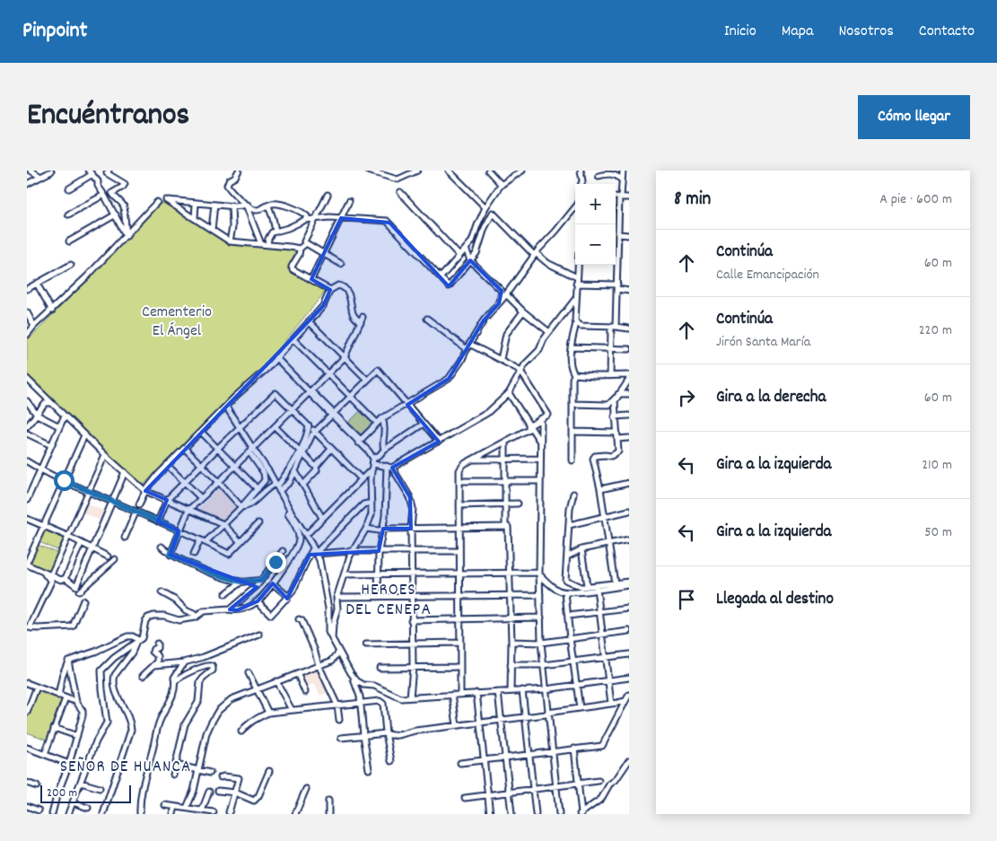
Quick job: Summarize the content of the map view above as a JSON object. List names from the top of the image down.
{
  "districts": ["HEROES DEL CENEPA", "SEÑOR DE HUANCA"],
  "parks": ["Cementerio El Ángel"],
  "scale_bar": "200 m",
  "page": {
    "header": "Pinpoint",
    "nav": [
      "Inicio",
      "Mapa",
      "Nosotros",
      "Contacto"
    ],
    "title": "Encuéntranos",
    "buttons": "Cómo llegar",
    "heading": ["8 min", "A pie · 600 m"],
    "map_buttons": ["+", "−"],
    "list": [
      ["Continúa", "Calle Emancipación", "60 m"],
      ["Continúa", "Jirón Santa María", "220 m"],
      ["Gira a la derecha", "60 m"],
      ["Gira a la izquierda", "210 m"],
      ["Gira a la izquierda", "50 m"],
      "Llegada al destino"
    ],
    "scale": "200 m"
  }
}
